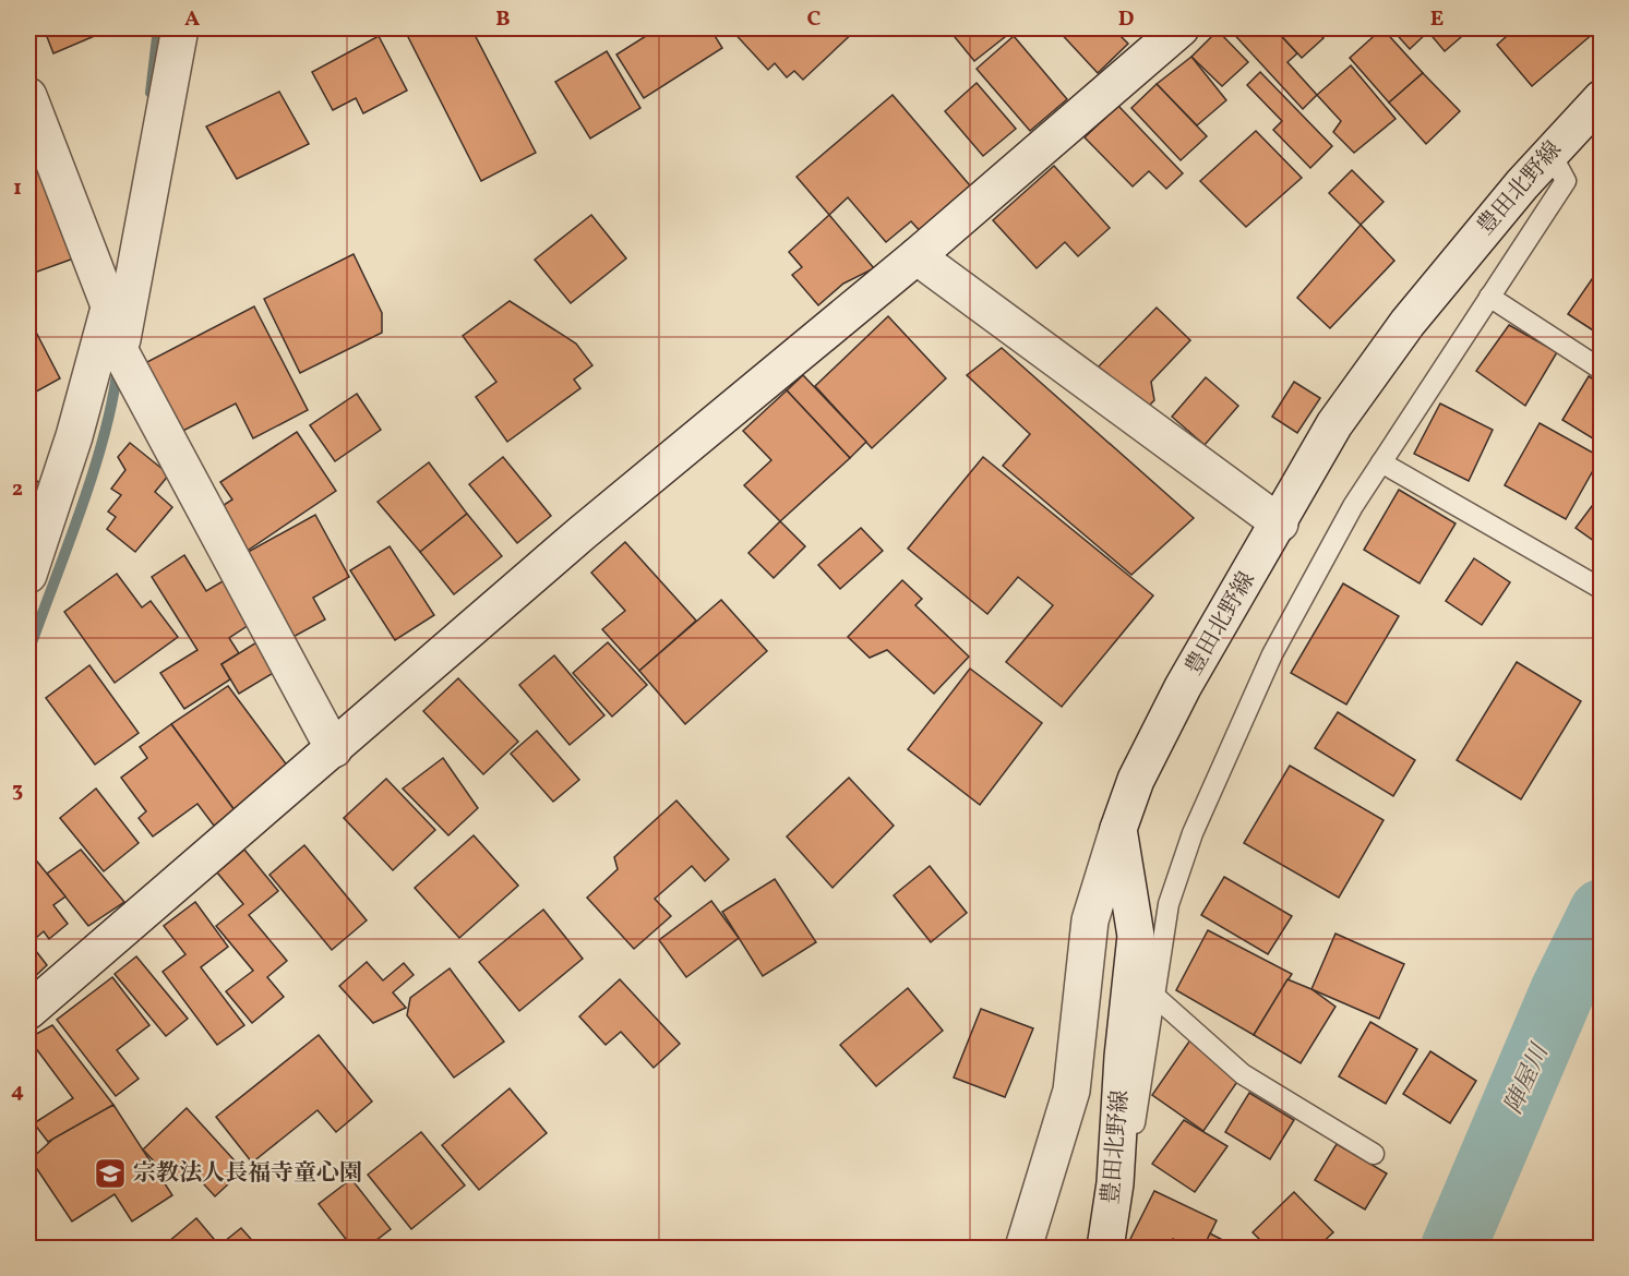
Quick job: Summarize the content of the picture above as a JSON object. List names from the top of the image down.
{
  "streets": {
    "street": ["豊田北野線"]
  },
  "water": ["陣屋川"],
  "places": {
    "school or university": ["宗教法人長福寺童心園"]
  },
  "grid": {
    "columns": [
      "A",
      "B",
      "C",
      "D",
      "E"
    ],
    "rows": [
      "1",
      "2",
      "3",
      "4"
    ]
  }
}
